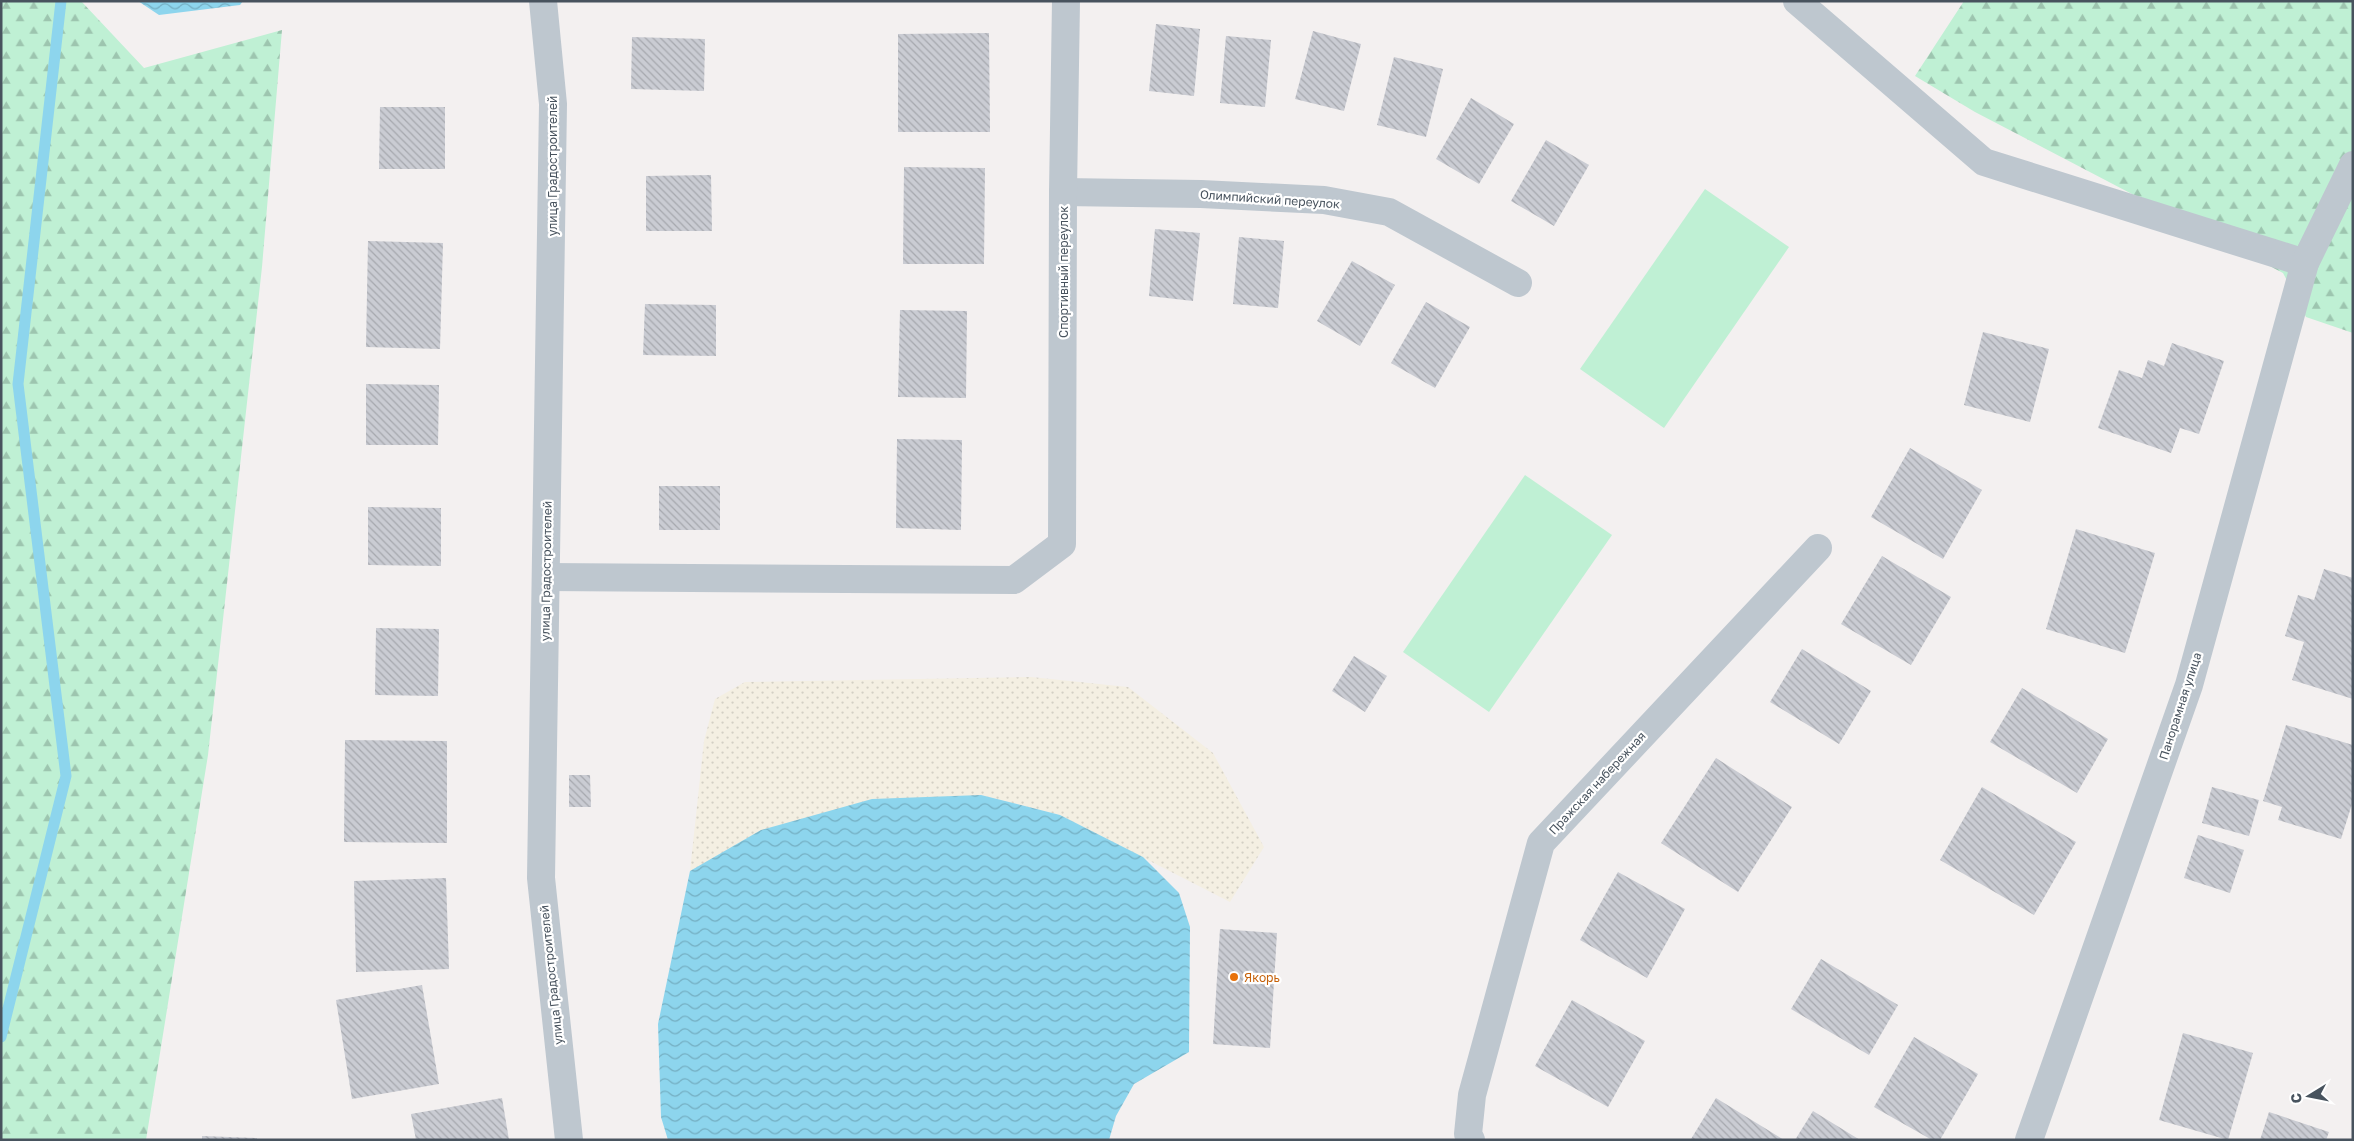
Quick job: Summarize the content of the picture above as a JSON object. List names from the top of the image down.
{
  "streets": {
    "street": [
      "улица Градостроителей",
      "Олимпийский переулок",
      "Спортивный переулок",
      "Панорамная улица",
      "Пражская набережная"
    ]
  },
  "crossings": [
    ["улица Градостроителей", "Спортивный переулок"],
    ["Олимпийский переулок", "Спортивный переулок"]
  ],
  "places": ["Якорь"],
  "north": "left"
}
